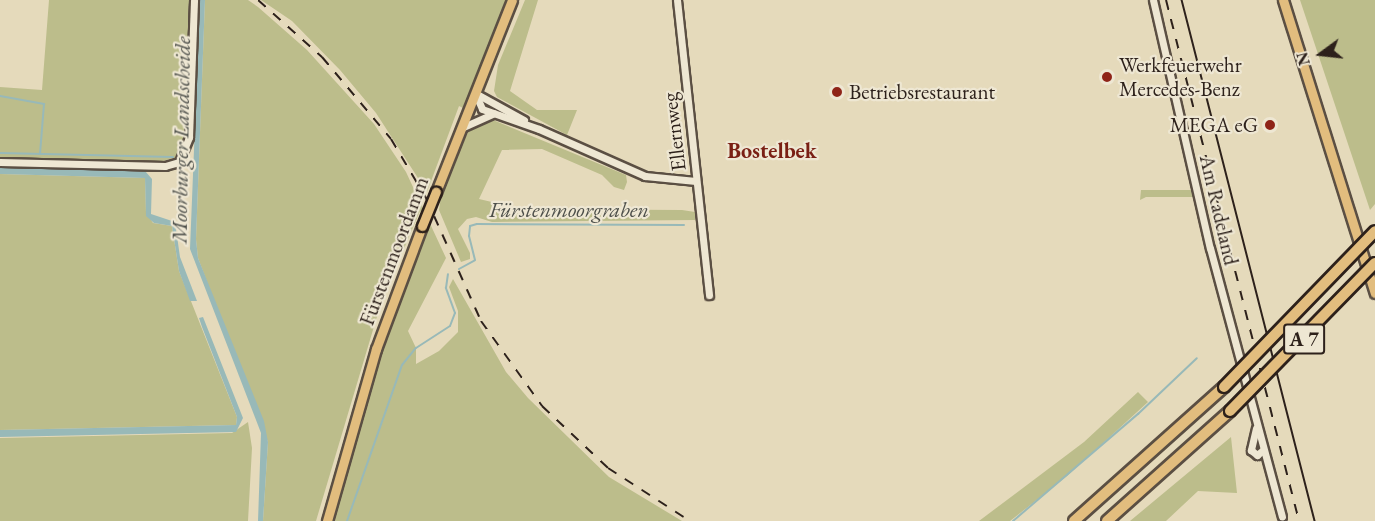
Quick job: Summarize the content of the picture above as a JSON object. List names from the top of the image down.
{
  "streets": {
    "highway": ["A 7"],
    "main road": ["Fürstenmoordamm"],
    "street": ["Ellernweg", "Am Radeland"]
  },
  "districts": ["Bostelbek"],
  "water": ["Moorburger Landscheide", "Fürstenmoorgraben"],
  "places": ["Werkfeuerwehr Mercedes-Benz", "Betriebsrestaurant", "MEGA eG"],
  "north": "left"
}
